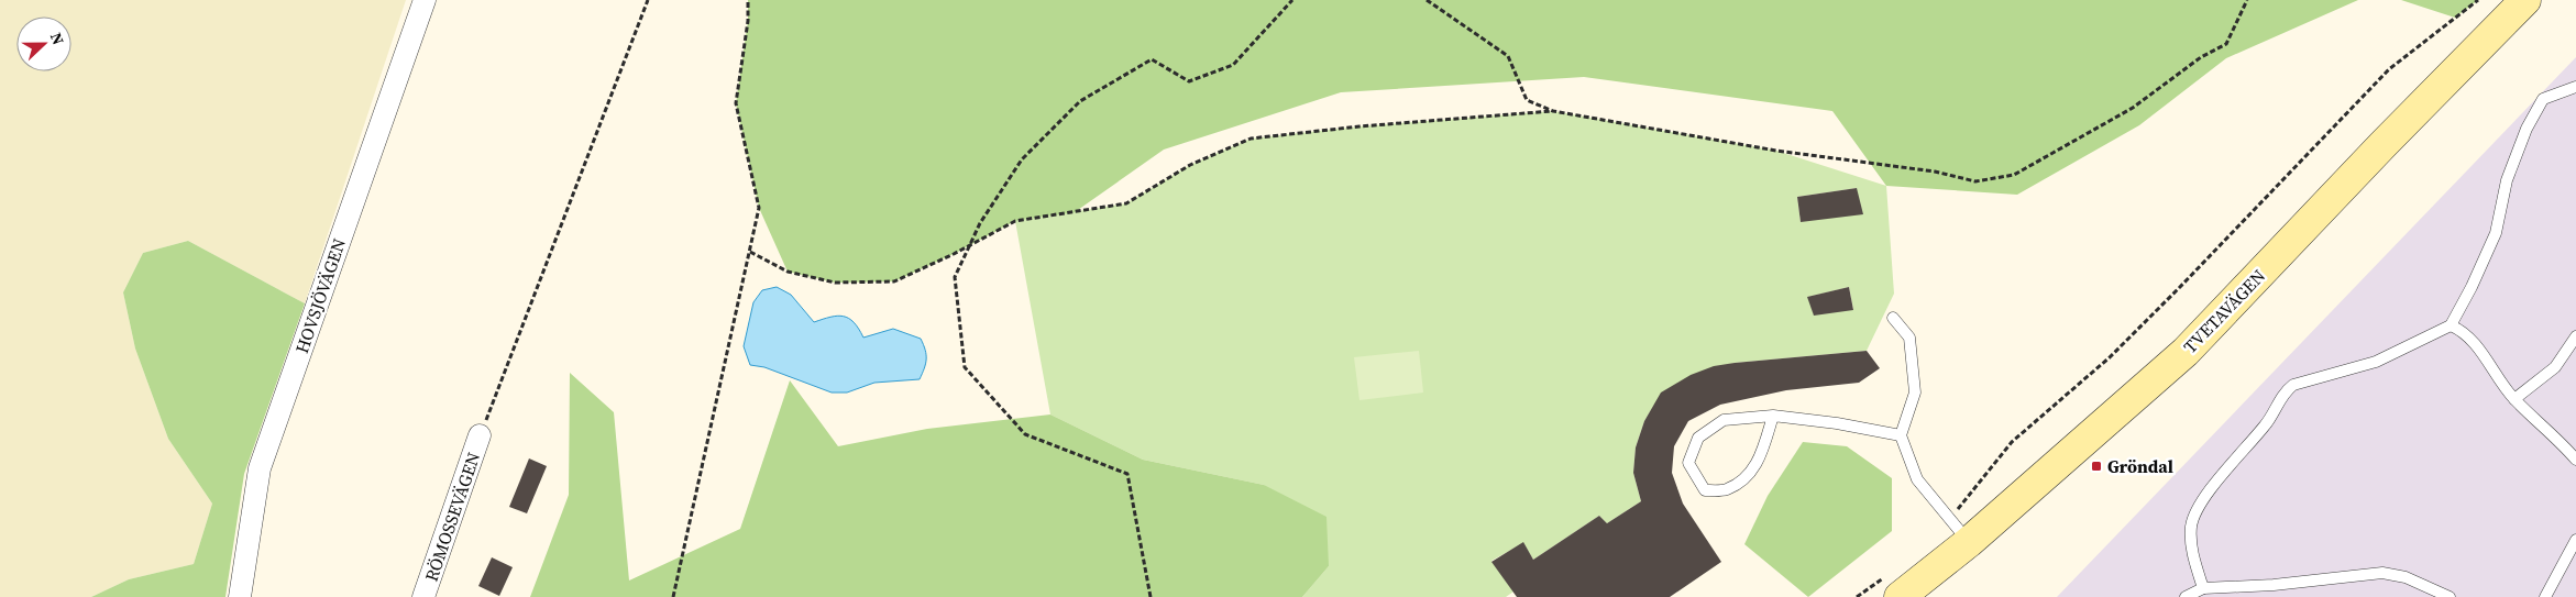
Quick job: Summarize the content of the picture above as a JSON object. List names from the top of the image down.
{
  "streets": {
    "main road": ["TVETAVÄGEN"],
    "street": ["HOVSJÖVÄGEN", "RÖMOSSEVÄGEN"]
  },
  "places": {
    "transit": ["Gröndal"]
  },
  "north": "right"
}
